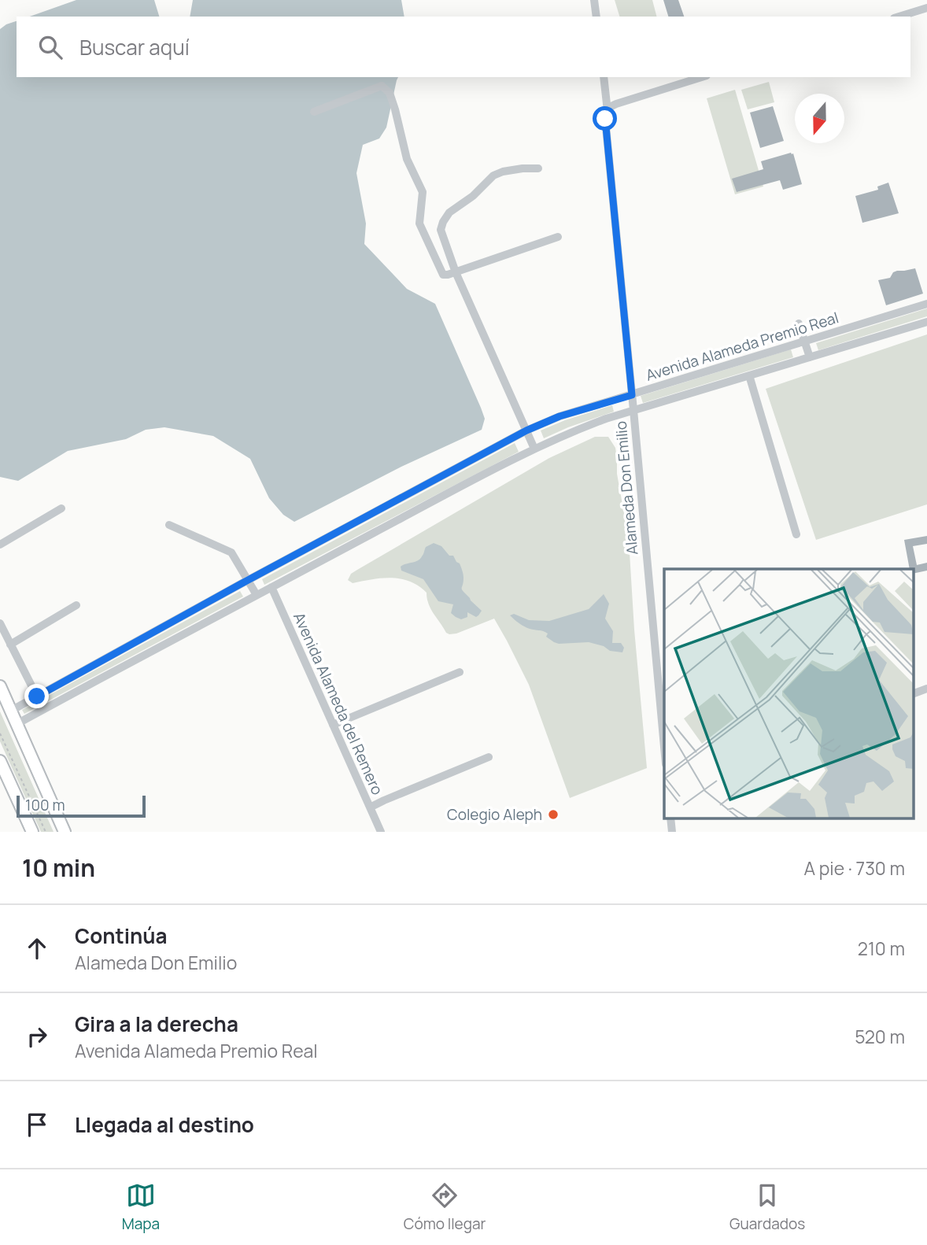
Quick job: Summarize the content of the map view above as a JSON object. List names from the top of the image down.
{
  "streets": {
    "street": ["Avenida Alameda Premio Real", "Alameda Don Emilio", "Avenida Alameda del Remero"]
  },
  "crossings": [
    ["Avenida Alameda Premio Real", "Alameda Don Emilio"],
    ["Avenida Alameda Premio Real", "Avenida Alameda del Remero"]
  ],
  "places": ["Colegio Aleph"],
  "scale_bar": "100 m",
  "north": "bottom",
  "page": {
    "search": "Buscar aquí",
    "scale": "100 m",
    "heading": ["10 min", "A pie · 730 m"],
    "list": [
      ["Continúa", "Alameda Don Emilio", "210 m"],
      ["Gira a la derecha", "Avenida Alameda Premio Real", "520 m"],
      "Llegada al destino"
    ],
    "nav": ["Mapa", "Cómo llegar", "Guardados"]
  }
}
